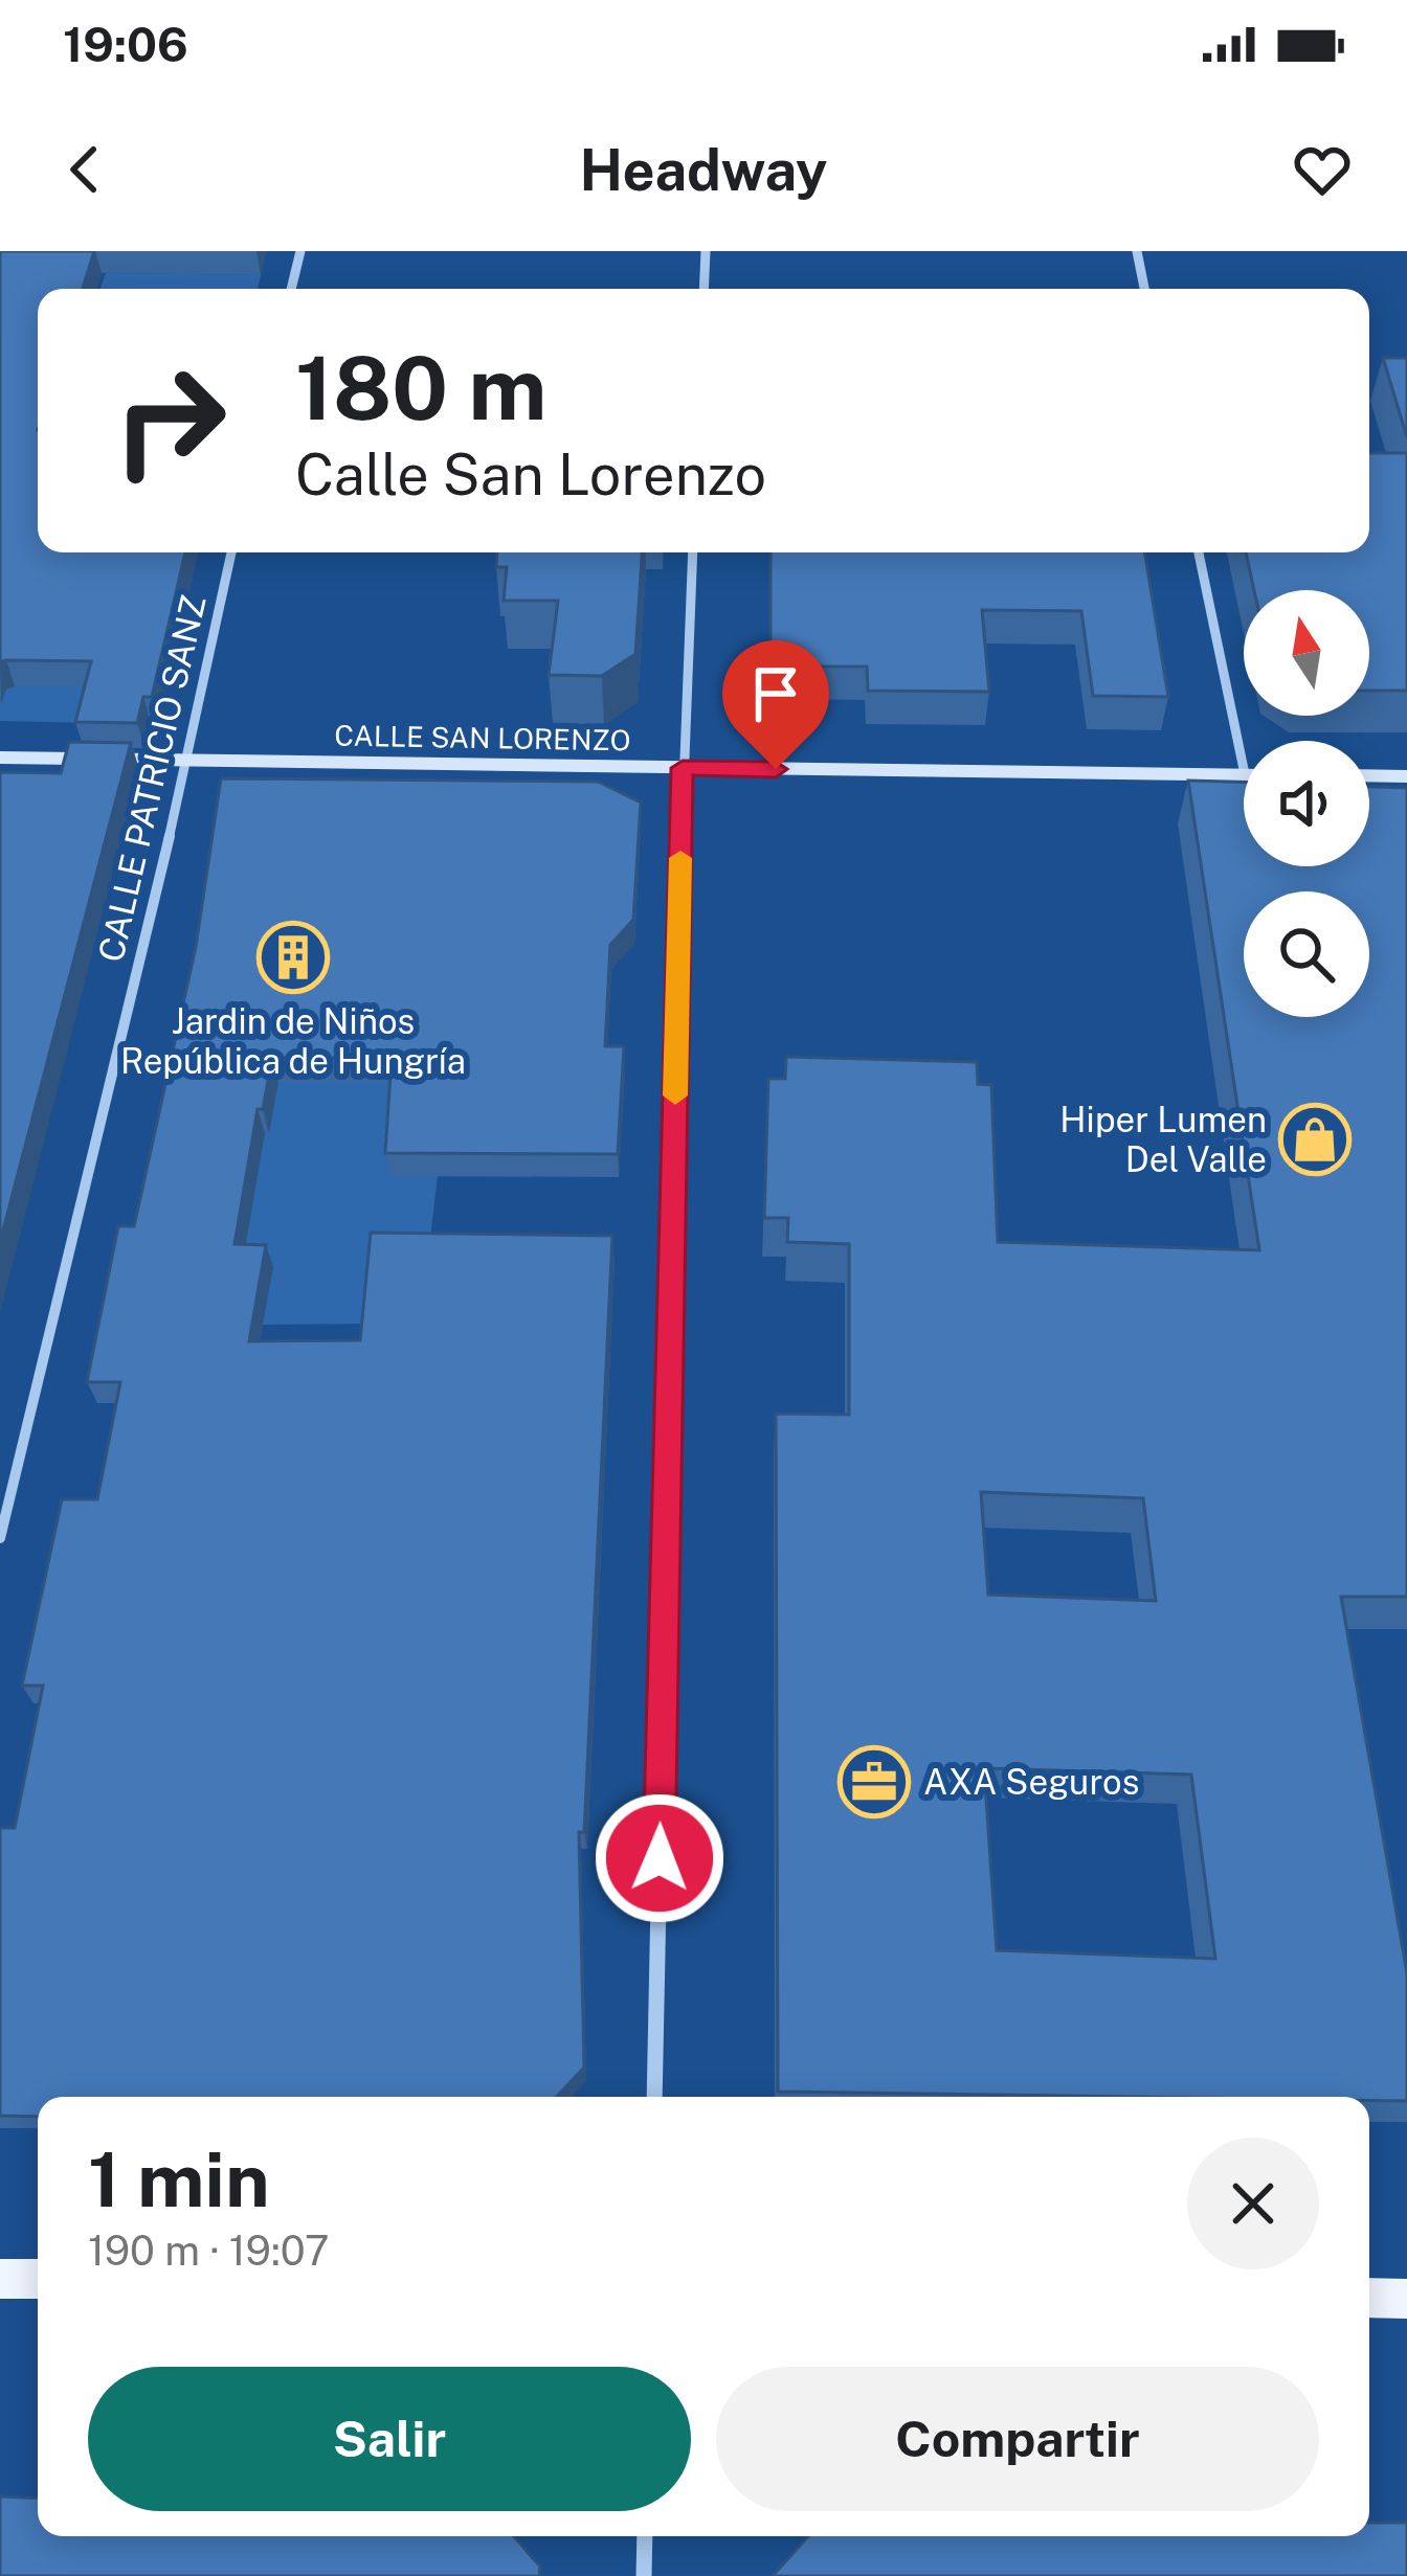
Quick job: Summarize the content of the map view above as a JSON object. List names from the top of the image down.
{
  "streets": {
    "street": ["CALLE SAN LORENZO", "CALLE PATRICIO SANZ"]
  },
  "crossings": [
    ["CALLE SAN LORENZO", "CALLE PATRICIO SANZ"]
  ],
  "places": {
    "building": ["Jardin de Niños República de Hungría"],
    "shop": ["Hiper Lumen Del Valle"],
    "office": ["AXA Seguros"]
  },
  "north": "top",
  "page": {
    "status": "19:06",
    "header": "Headway",
    "turn": ["180 m", "Calle San Lorenzo"],
    "heading": ["1 min", "190 m · 19:07"],
    "buttons": ["Salir", "Compartir"]
  }
}
